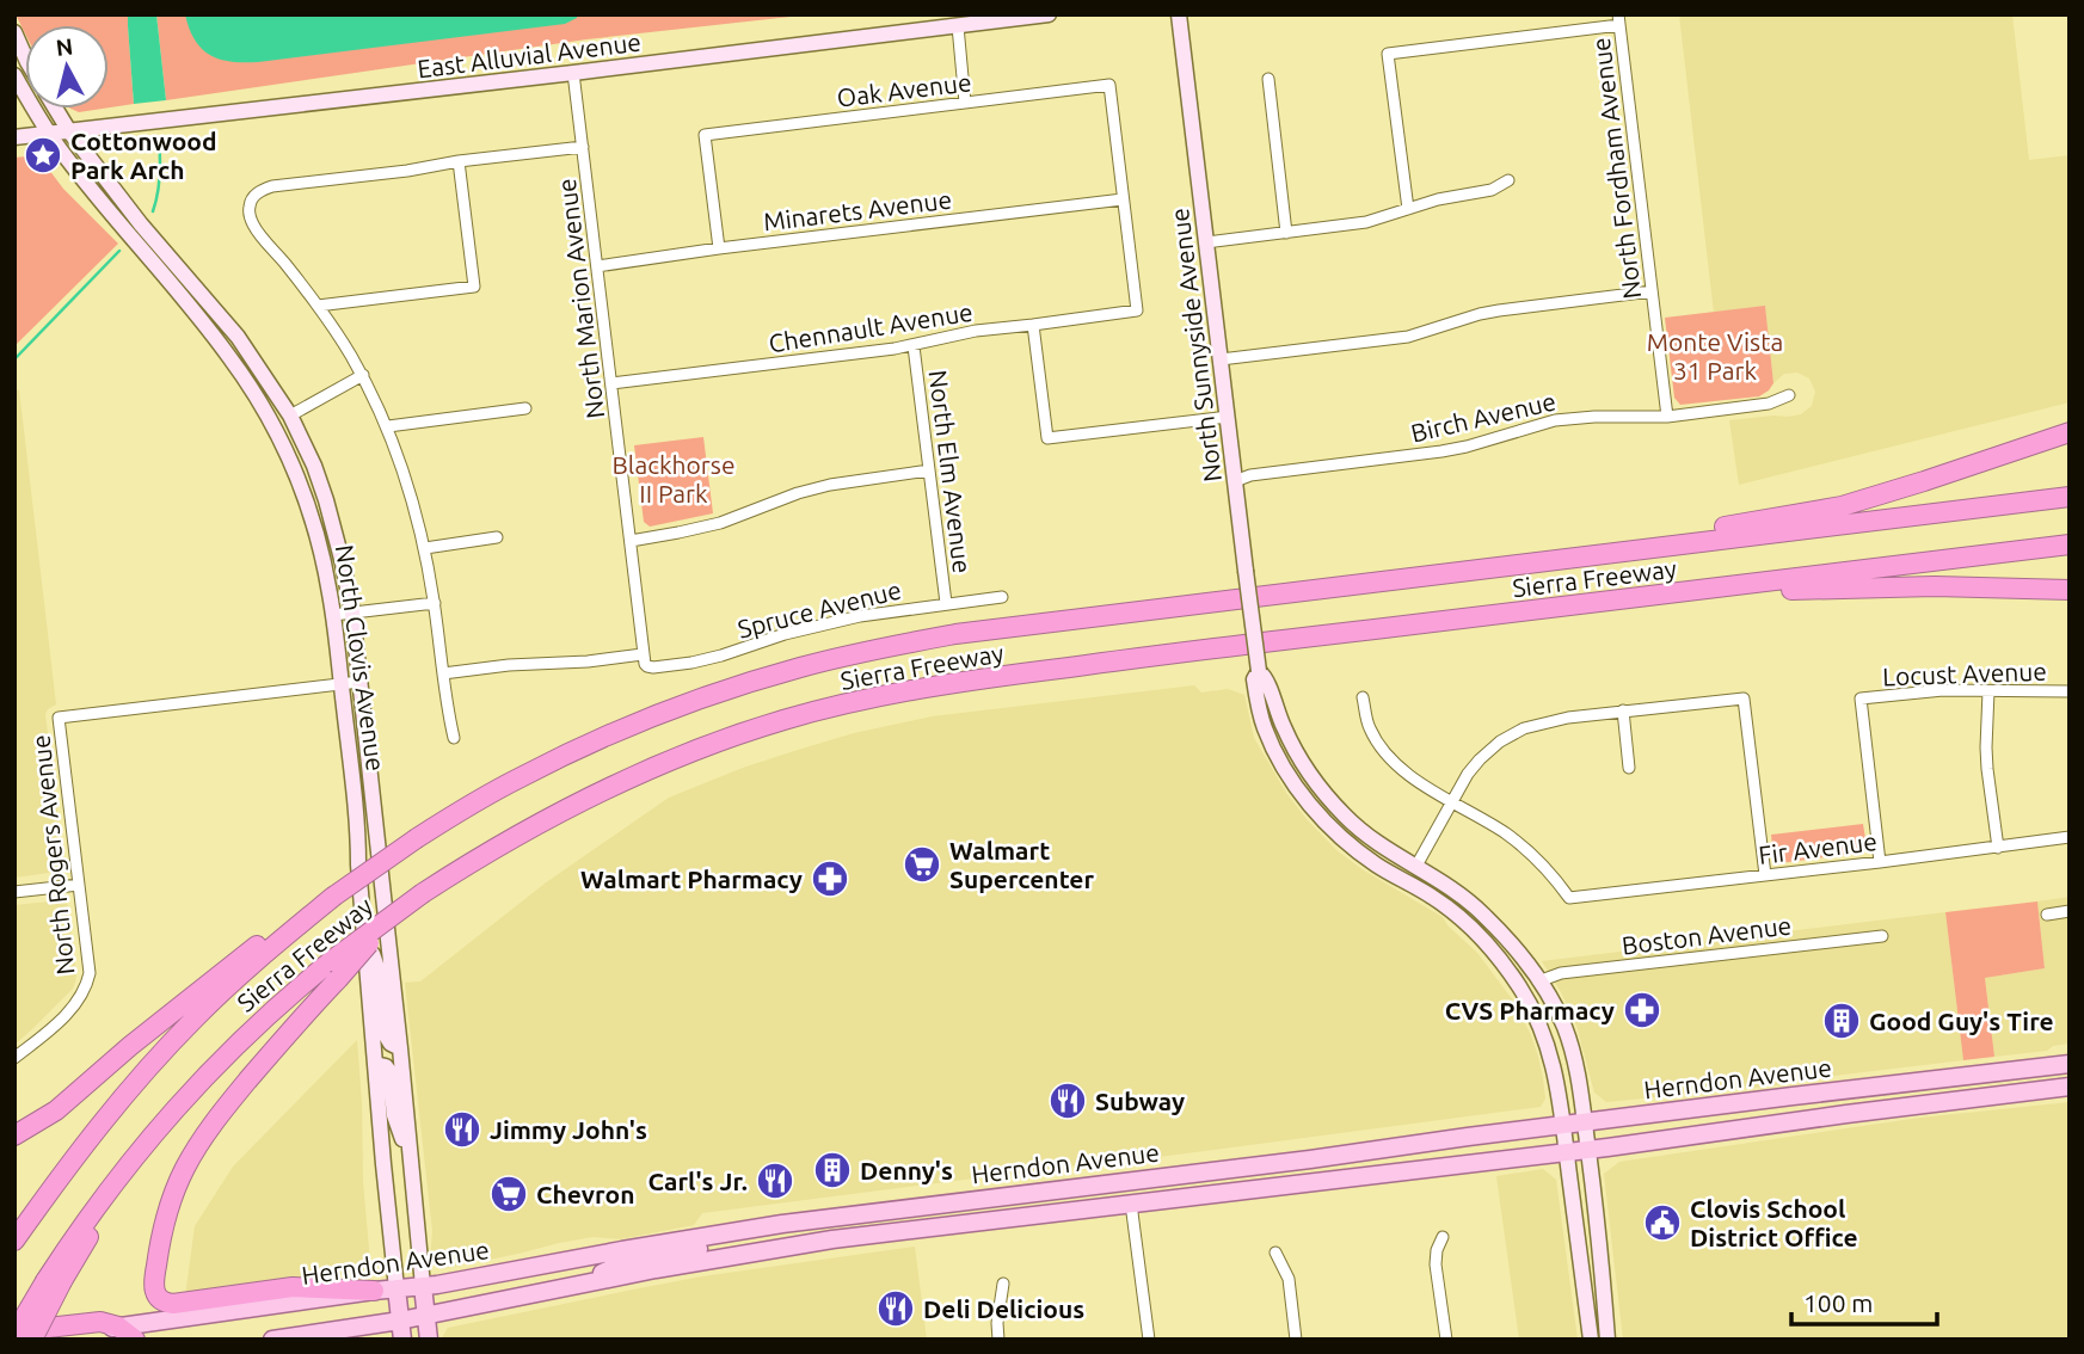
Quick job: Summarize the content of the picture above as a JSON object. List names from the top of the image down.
{
  "streets": {
    "highway": ["Sierra Freeway"],
    "main road": [
      "East Alluvial Avenue",
      "North Sunnyside Avenue",
      "North Clovis Avenue",
      "Herndon Avenue"
    ],
    "street": [
      "Oak Avenue",
      "North Fordham Avenue",
      "Minarets Avenue",
      "North Marion Avenue",
      "Chennault Avenue",
      "Birch Avenue",
      "North Elm Avenue",
      "Spruce Avenue",
      "Locust Avenue",
      "Fir Avenue",
      "North Rogers Avenue",
      "Boston Avenue"
    ]
  },
  "crossings": [
    ["East Alluvial Avenue", "North Marion Avenue"],
    ["East Alluvial Avenue", "North Clovis Avenue"],
    ["Oak Avenue", "Minarets Avenue"],
    ["Oak Avenue", "Chennault Avenue"],
    ["North Fordham Avenue", "Birch Avenue"],
    ["Minarets Avenue", "North Marion Avenue"],
    ["Minarets Avenue", "Chennault Avenue"],
    ["North Marion Avenue", "Chennault Avenue"],
    ["North Marion Avenue", "Spruce Avenue"],
    ["Chennault Avenue", "North Elm Avenue"],
    ["North Sunnyside Avenue", "Birch Avenue"],
    ["North Sunnyside Avenue", "Boston Avenue"],
    ["North Sunnyside Avenue", "Herndon Avenue"],
    ["North Elm Avenue", "Spruce Avenue"],
    ["North Clovis Avenue", "North Rogers Avenue"],
    ["North Clovis Avenue", "Herndon Avenue"],
    ["Locust Avenue", "Fir Avenue"]
  ],
  "parks": ["Monte Vista 31 Park", "Blackhorse II Park"],
  "places": {
    "place": ["Cottonwood Park Arch"],
    "supermarket": ["Walmart Supercenter", "Chevron"],
    "pharmacy": ["Walmart Pharmacy", "CVS Pharmacy"],
    "building": ["Good Guy's Tire", "Denny's"],
    "restaurant": [
      "Subway",
      "Jimmy John's",
      "Carl's Jr.",
      "Deli Delicious"
    ],
    "public building": ["Clovis School District Office"]
  },
  "scale_bar": "100 m",
  "north": "top"
}
